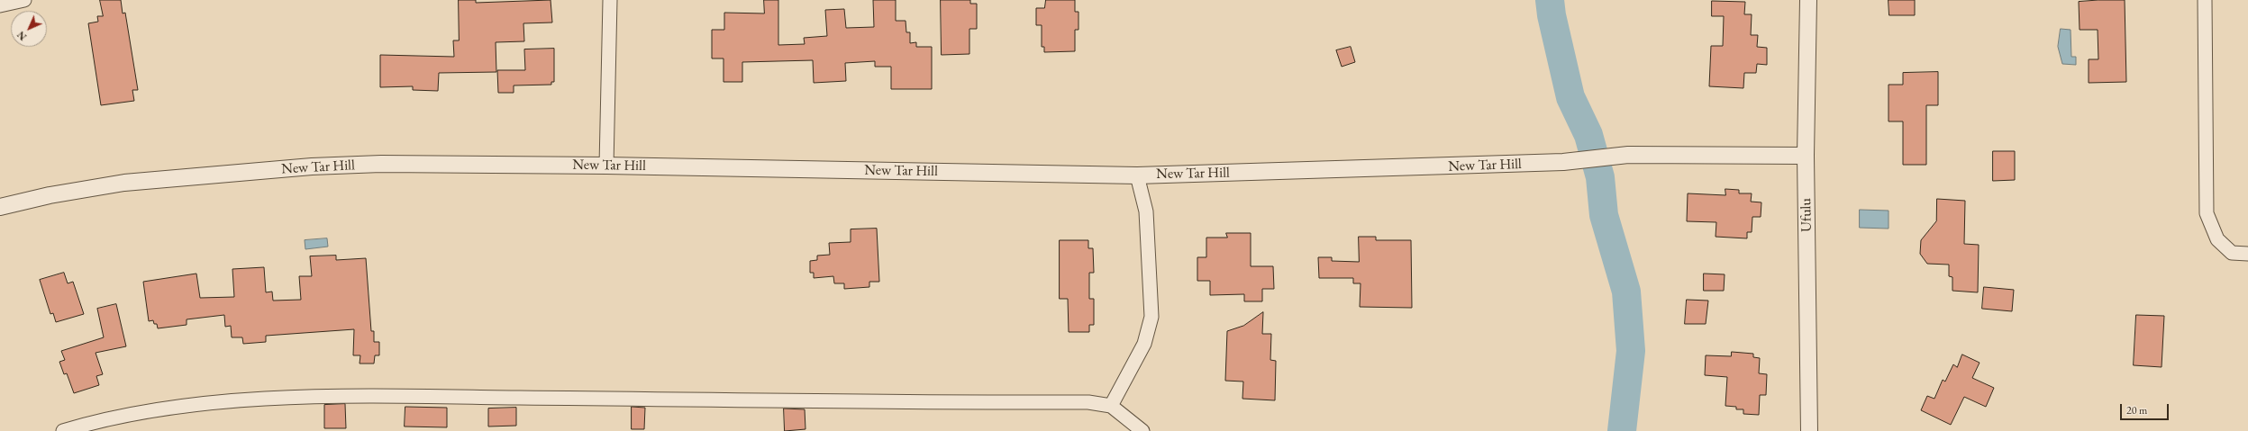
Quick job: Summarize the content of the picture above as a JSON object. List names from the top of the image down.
{
  "streets": {
    "street": ["New Tar Hill", "Ufulu"]
  },
  "crossings": [
    ["New Tar Hill", "Ufulu"]
  ],
  "scale_bar": "20 m",
  "north": "bottom left"
}
